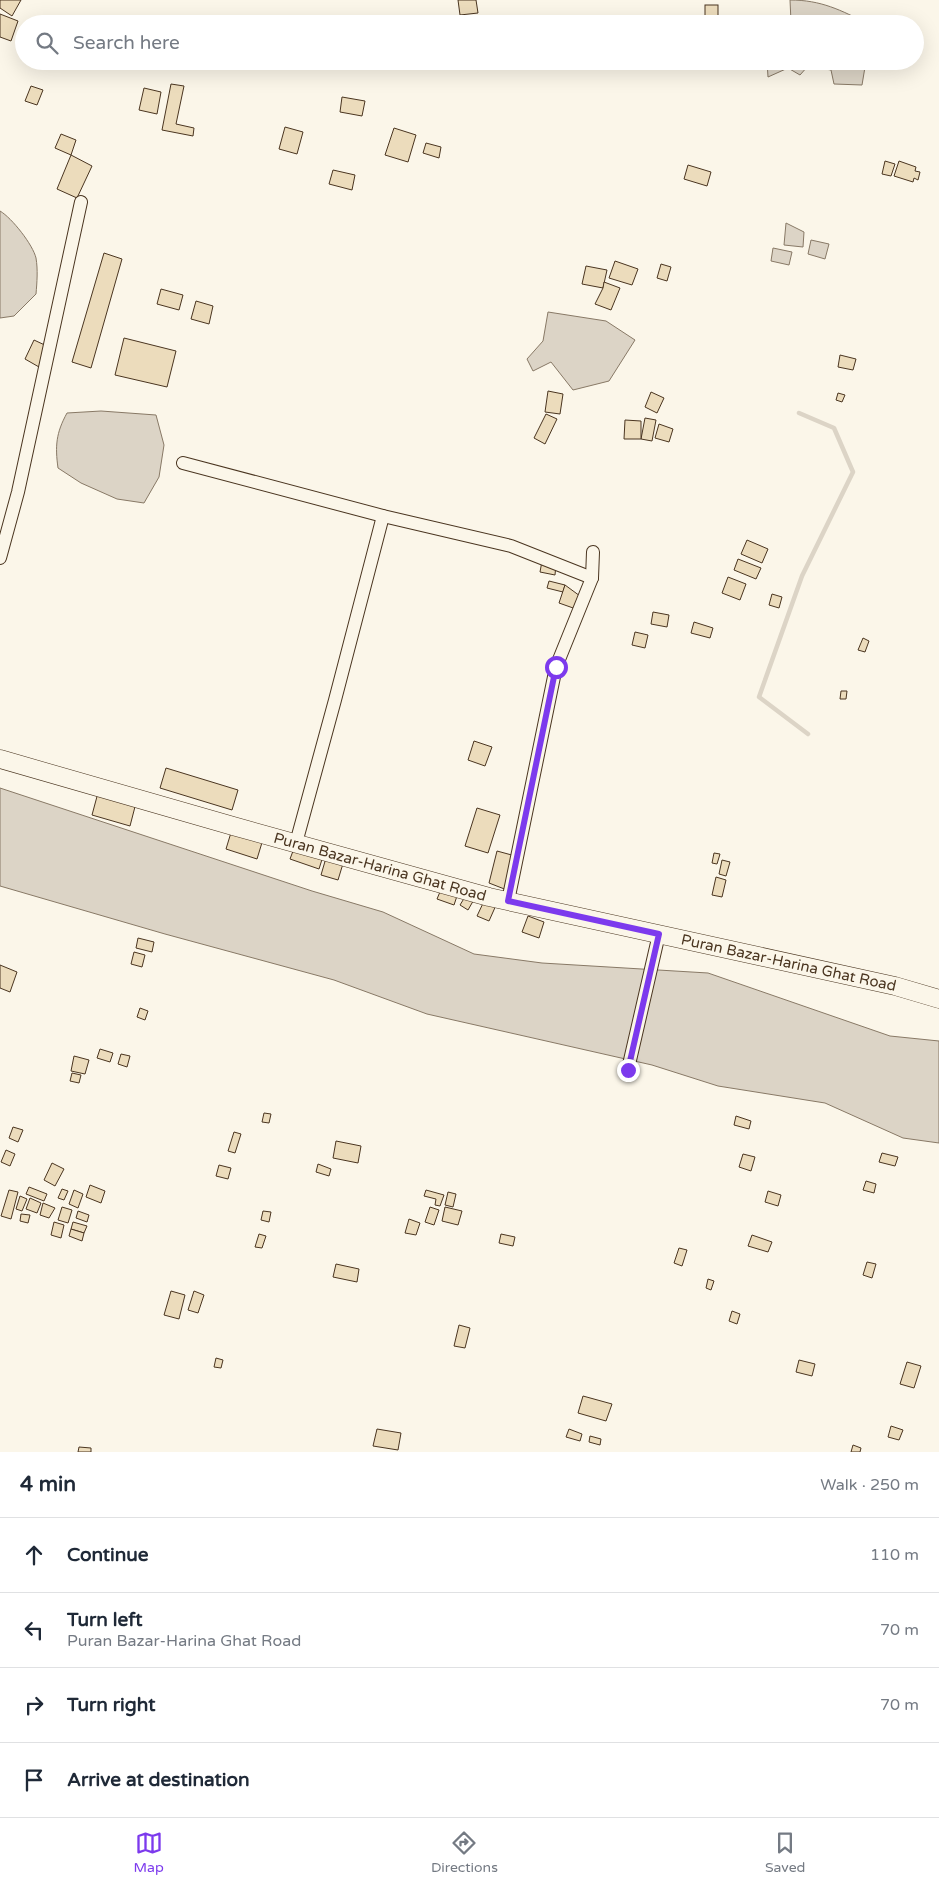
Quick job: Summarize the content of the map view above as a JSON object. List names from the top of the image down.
{
  "streets": {
    "main road": ["Puran Bazar-Harina Ghat Road"]
  },
  "page": {
    "search": "Search here",
    "heading": ["4 min", "Walk · 250 m"],
    "list": [
      ["Continue", "110 m"],
      ["Turn left", "Puran Bazar-Harina Ghat Road", "70 m"],
      ["Turn right", "70 m"],
      "Arrive at destination"
    ],
    "nav": ["Map", "Directions", "Saved"]
  }
}
